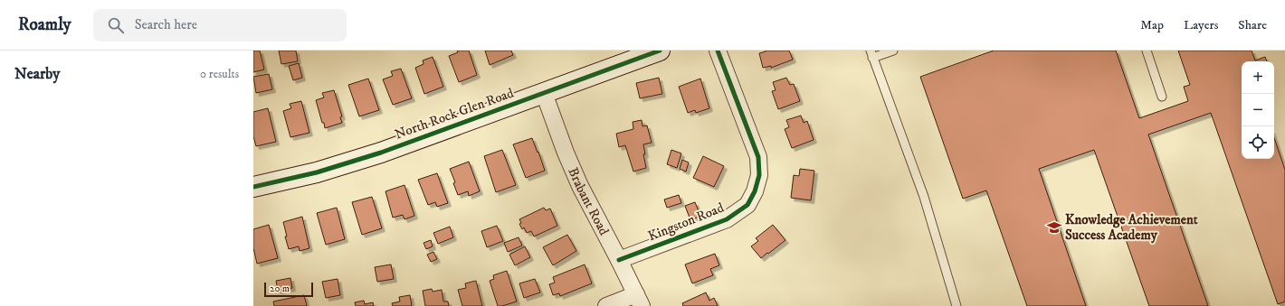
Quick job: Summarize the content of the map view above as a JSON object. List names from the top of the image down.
{
  "streets": {
    "street": ["North Rock Glen Road", "Brabant Road", "Kingston Road"]
  },
  "crossings": [
    ["North Rock Glen Road", "Brabant Road"],
    ["Brabant Road", "Kingston Road"]
  ],
  "places": {
    "school or university": ["Knowledge Achievement Success Academy"]
  },
  "scale_bar": "20 m",
  "page": {
    "header": "Roamly",
    "search": "Search here",
    "nav": ["Map", "Layers", "Share"],
    "heading": ["Nearby", "0 results"],
    "map_buttons": ["+", "−"],
    "scale": "20 m"
  }
}
